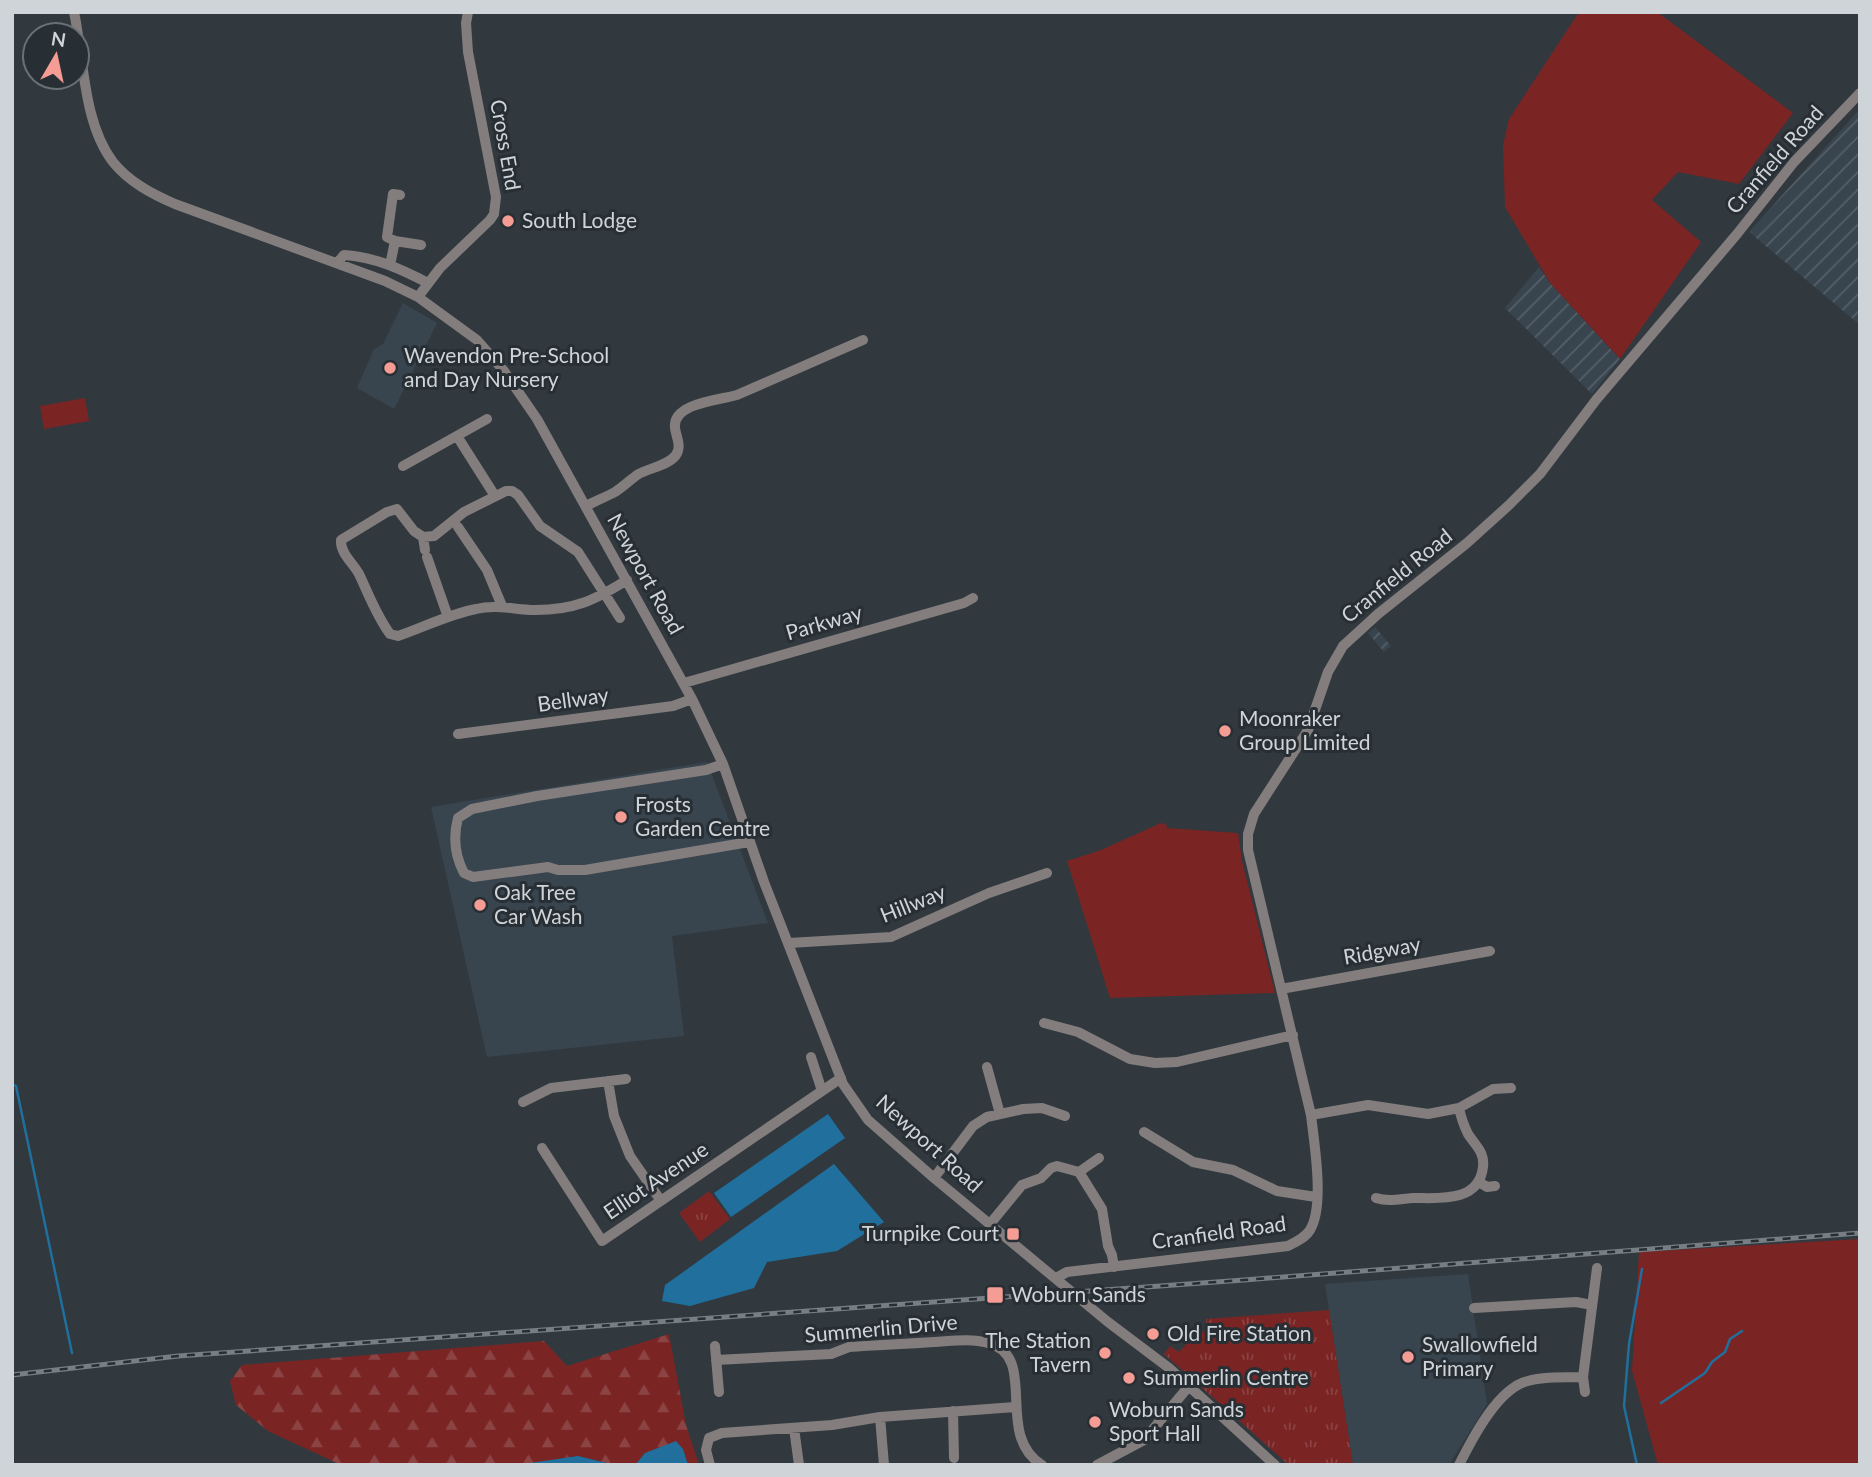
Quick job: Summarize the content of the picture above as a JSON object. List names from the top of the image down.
{
  "streets": {
    "street": [
      "Cross End",
      "Cranfield Road",
      "Newport Road",
      "Parkway",
      "Bellway",
      "Hillway",
      "Ridgway",
      "Elliot Avenue",
      "Summerlin Drive"
    ]
  },
  "crossings": [
    ["Cross End", "Newport Road"],
    ["Cranfield Road", "Newport Road"],
    ["Cranfield Road", "Ridgway"],
    ["Newport Road", "Parkway"],
    ["Newport Road", "Bellway"],
    ["Newport Road", "Hillway"],
    ["Newport Road", "Elliot Avenue"]
  ],
  "places": {
    "other": [
      "South Lodge",
      "Wavendon Pre-School and Day Nursery",
      "Moonraker Group Limited",
      "Frosts Garden Centre",
      "Oak Tree Car Wash",
      "Old Fire Station",
      "The Station Tavern",
      "Swallowfield Primary",
      "Summerlin Centre",
      "Woburn Sands Sport Hall"
    ],
    "transit": ["Turnpike Court", "Woburn Sands"]
  },
  "north": "top"
}
